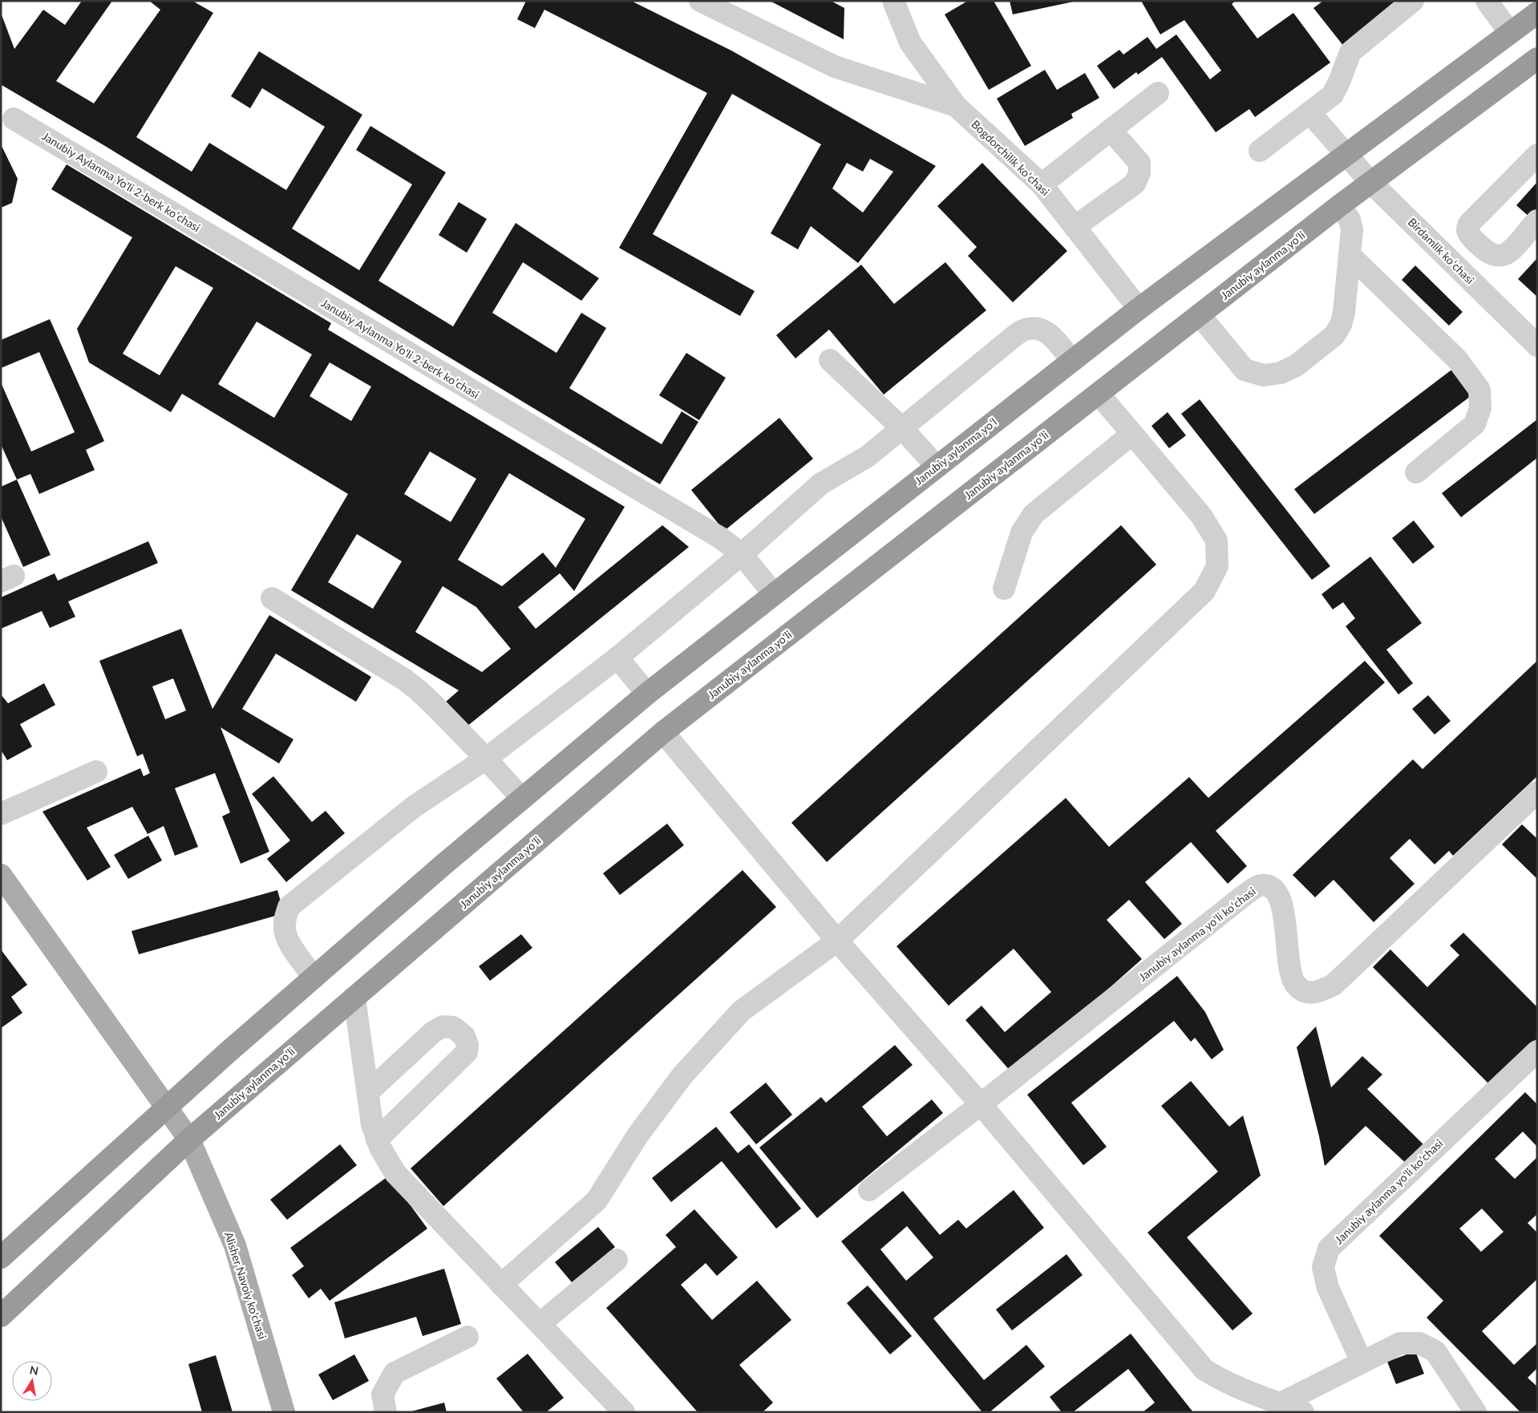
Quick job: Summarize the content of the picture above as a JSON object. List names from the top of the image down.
{
  "streets": {
    "highway": ["Janubiy aylanma yoʻli", "Janubiy aylanma yoʻl"],
    "main road": ["Alisher Navoiy ko'chasi"],
    "street": [
      "Bogdorchilik koʻchasi",
      "Janubiy Аylanma Yo'li 2-berk koʼchasi",
      "Birdamlik koʻchasi",
      "Janubiy aylanma yoʻli koʻchasi"
    ]
  },
  "crossings": [
    ["Bogdorchilik koʻchasi", "Janubiy aylanma yoʻl"],
    ["Janubiy Аylanma Yo'li 2-berk koʼchasi", "Janubiy aylanma yoʻl"],
    ["Birdamlik koʻchasi", "Janubiy aylanma yoʻli"],
    ["Janubiy aylanma yoʻli", "Alisher Navoiy ko'chasi"]
  ],
  "north": "top"
}
